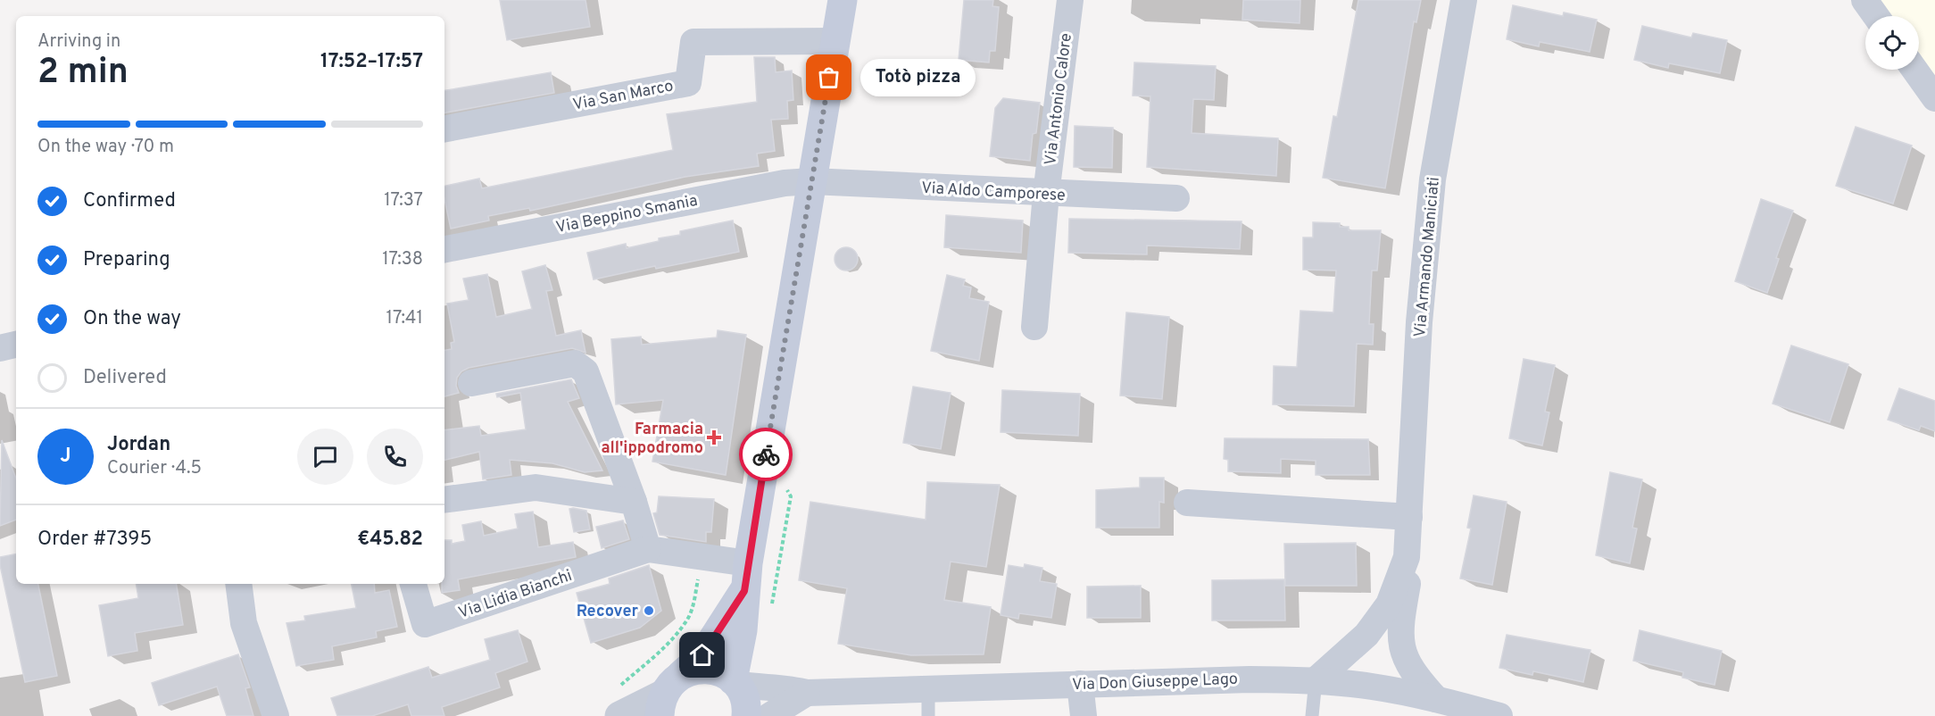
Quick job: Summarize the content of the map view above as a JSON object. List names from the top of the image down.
{
  "streets": {
    "street": [
      "Via San Marco",
      "Via Antonio Calore",
      "Via Aldo Camporese",
      "Via Beppino Smania",
      "Via Armando Maniciati",
      "Via Lidia Bianchi",
      "Via Don Giuseppe Lago"
    ]
  },
  "crossings": [
    ["Via Antonio Calore", "Via Aldo Camporese"],
    ["Via Aldo Camporese", "Via Beppino Smania"],
    ["Via Armando Maniciati", "Via Don Giuseppe Lago"]
  ],
  "places": {
    "other": ["Totò pizza", "Recover"],
    "health": ["Farmacia all'ippodromo"]
  },
  "page": {
    "heading": ["2 min", "Arriving in", "17:52–17:57"],
    "panel": [
      "Jordan",
      "Courier · 4.5",
      "Order #7395",
      "€45.82"
    ],
    "bubble": "Totò pizza",
    "bar": "On the way · 70 m",
    "list": [
      ["Confirmed", "17:37"],
      ["Preparing", "17:38"],
      ["On the way", "17:41"],
      "Delivered"
    ],
    "round": "J"
  }
}
